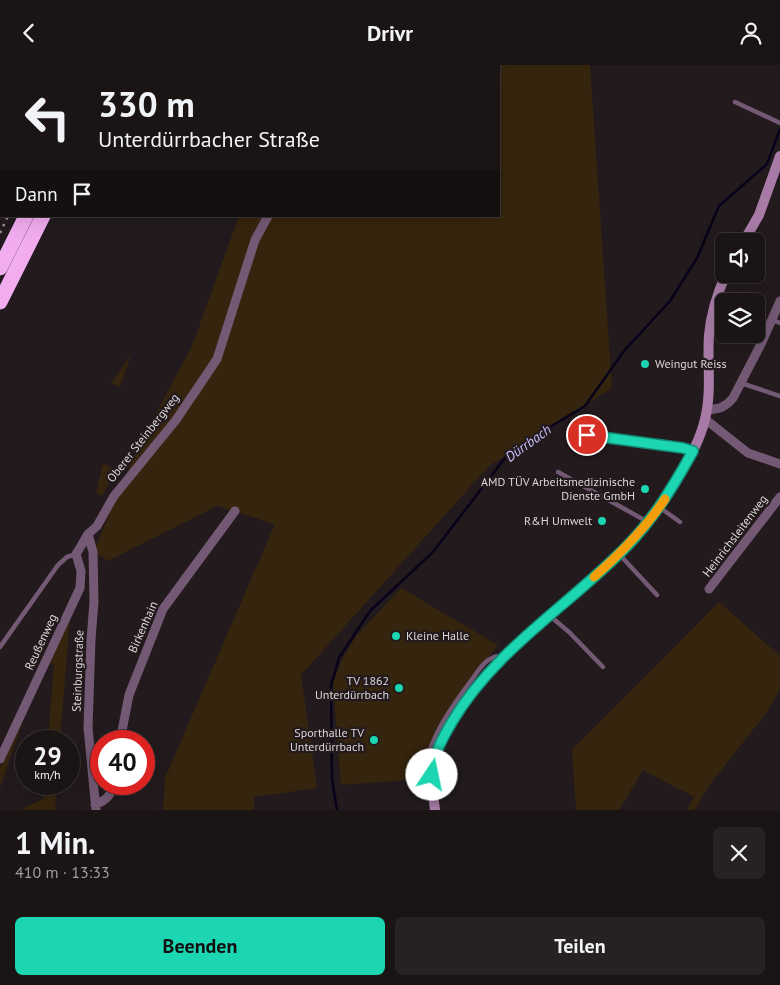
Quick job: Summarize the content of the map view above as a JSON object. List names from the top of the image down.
{
  "streets": {
    "street": [
      "Oberer Steinbergweg",
      "Heinrichsleitenweg",
      "Birkenhain",
      "Reußenweg",
      "Steinburgstraße"
    ]
  },
  "crossings": [
    ["Oberer Steinbergweg", "Steinburgstraße"]
  ],
  "water": ["Dürrbach"],
  "places": [
    "Weingut Reiss",
    "AMD TÜV Arbeitsmedizinische Dienste GmbH",
    "R&H Umwelt",
    "Kleine Halle",
    "TV 1862 Unterdürrbach",
    "Sporthalle TV Unterdürrbach"
  ],
  "page": {
    "header": "Drivr",
    "turn": ["330 m", "Unterdürrbacher Straße"],
    "then": "Dann",
    "speed": "29 km/h",
    "limit": "40",
    "heading": ["1 Min.", "410 m · 13:33"],
    "buttons": ["Beenden", "Teilen"]
  }
}
